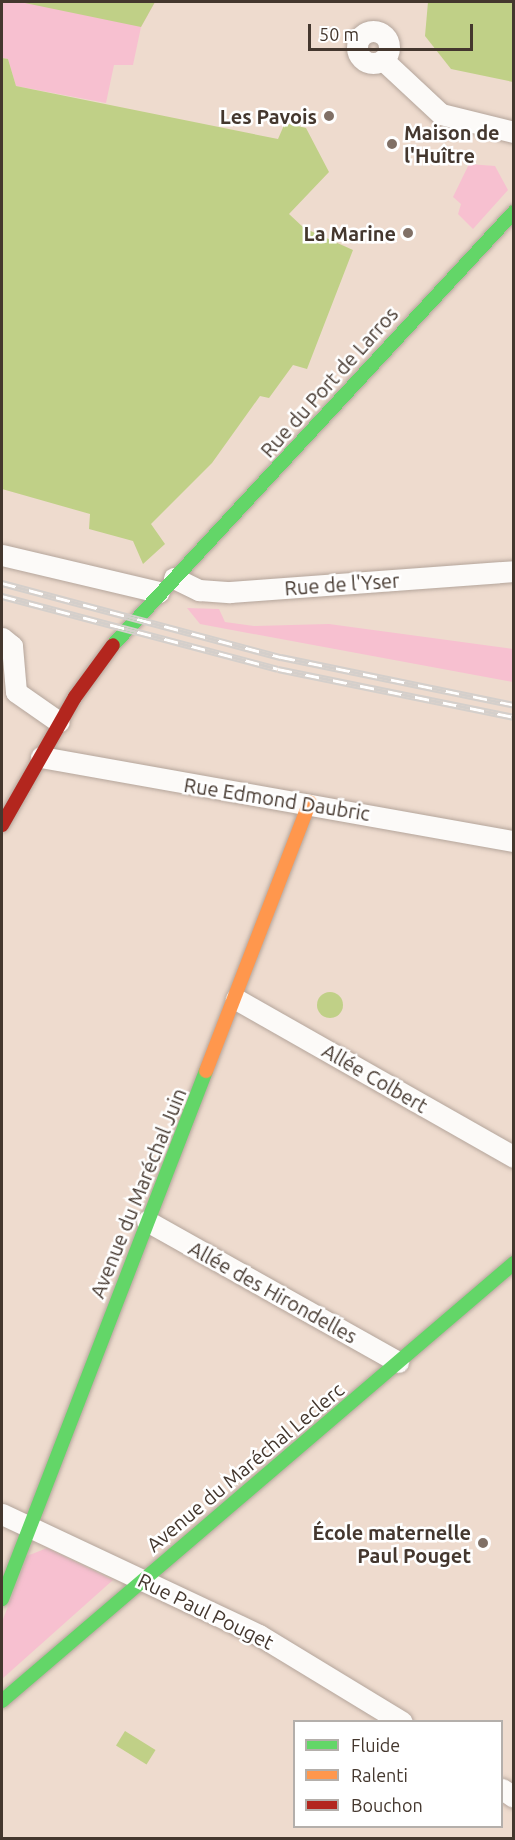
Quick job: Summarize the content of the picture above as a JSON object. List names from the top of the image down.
{
  "streets": {
    "street": [
      "Rue du Port de Larros",
      "Rue de l'Yser",
      "Rue Edmond Daubric",
      "Allée Colbert",
      "Avenue du Maréchal Juin",
      "Allée des Hirondelles",
      "Avenue du Maréchal Leclerc",
      "Rue Paul Pouget"
    ]
  },
  "crossings": [
    ["Rue du Port de Larros", "Rue de l'Yser"],
    ["Rue du Port de Larros", "Rue Edmond Daubric"],
    ["Rue Edmond Daubric", "Avenue du Maréchal Juin"],
    ["Allée Colbert", "Avenue du Maréchal Juin"],
    ["Avenue du Maréchal Juin", "Allée des Hirondelles"],
    ["Avenue du Maréchal Juin", "Rue Paul Pouget"],
    ["Allée des Hirondelles", "Avenue du Maréchal Leclerc"],
    ["Avenue du Maréchal Leclerc", "Rue Paul Pouget"]
  ],
  "places": [
    "Les Pavois",
    "Maison de l'Huître",
    "La Marine",
    "École maternelle Paul Pouget"
  ],
  "legend": ["Fluide", "Ralenti", "Bouchon"],
  "scale_bar": "50 m"
}
